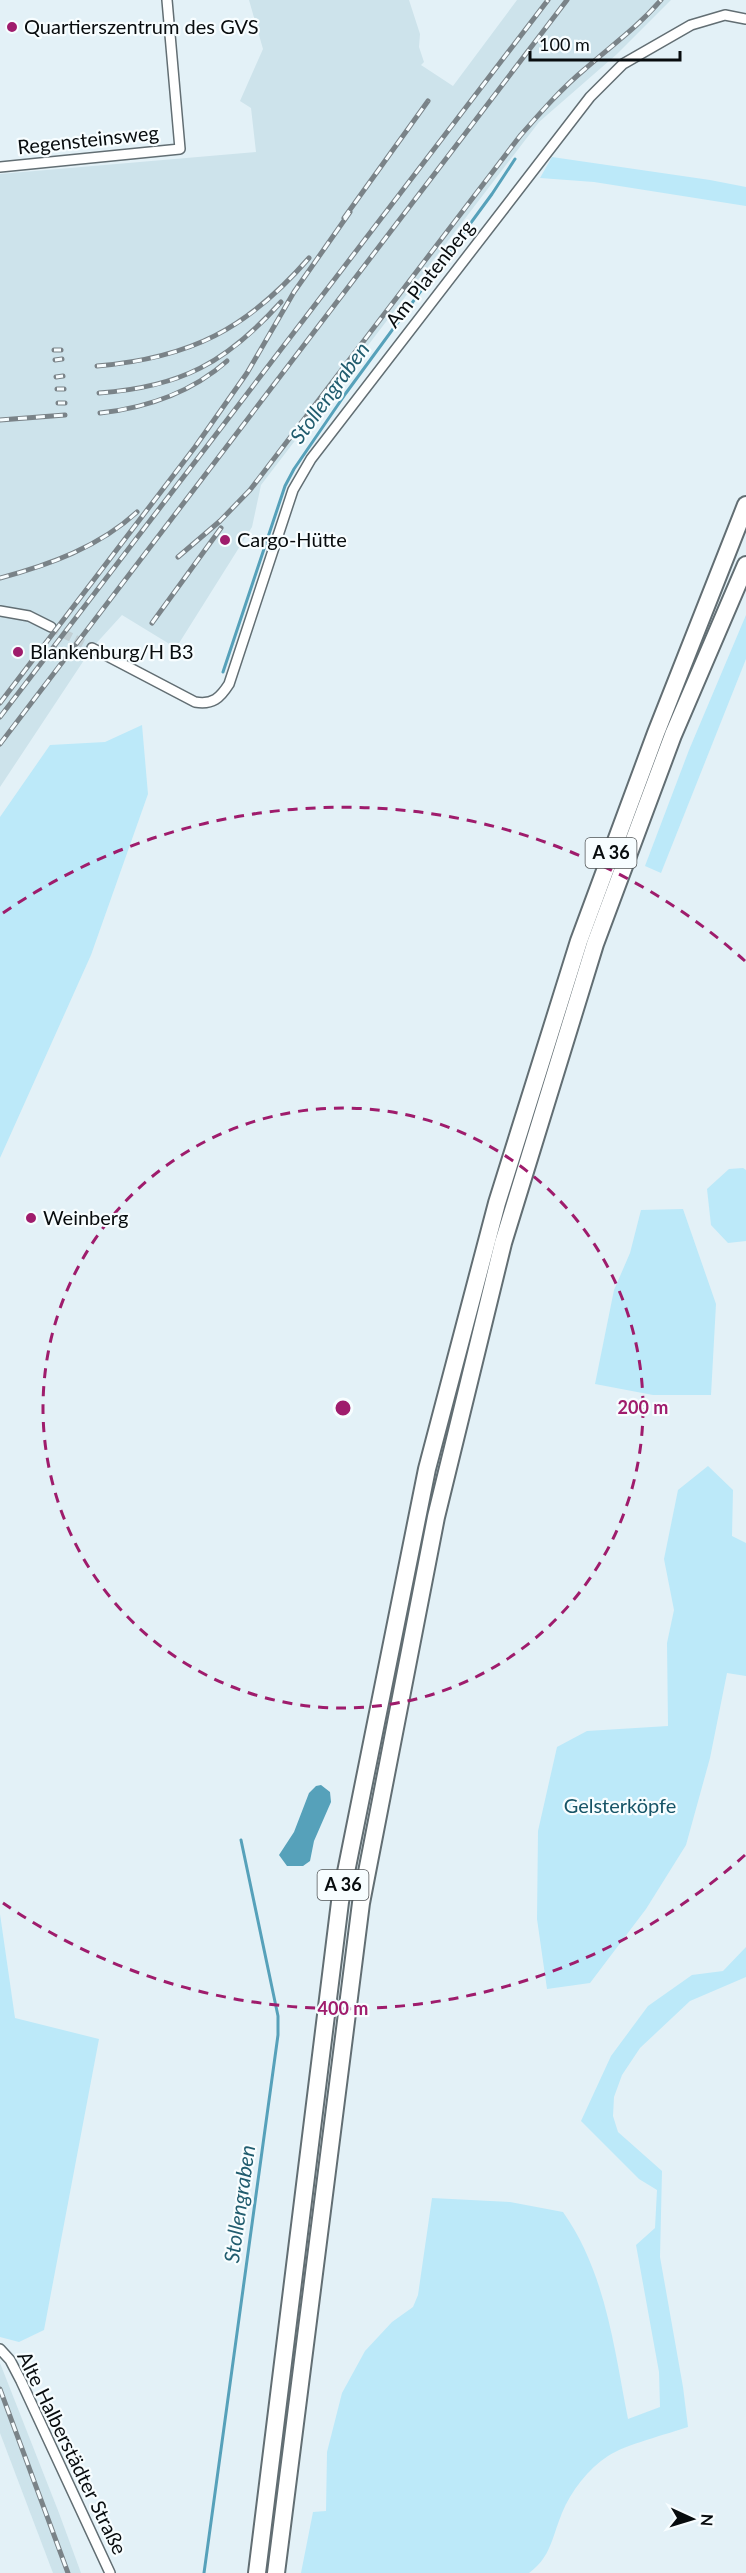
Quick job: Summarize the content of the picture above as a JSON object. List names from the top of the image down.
{
  "streets": {
    "highway": ["A 36"],
    "street": ["Regensteinsweg", "Am Platenberg", "Alte Halberstädter Straße"]
  },
  "water": ["Stollengraben"],
  "parks": ["Gelsterköpfe"],
  "places": [
    "Quartierszentrum des GVS",
    "Cargo-Hütte",
    "Blankenburg/H B3",
    "Weinberg"
  ],
  "scale_bar": "100 m",
  "north": "right",
  "rings": ["200 m", "400 m"]
}
